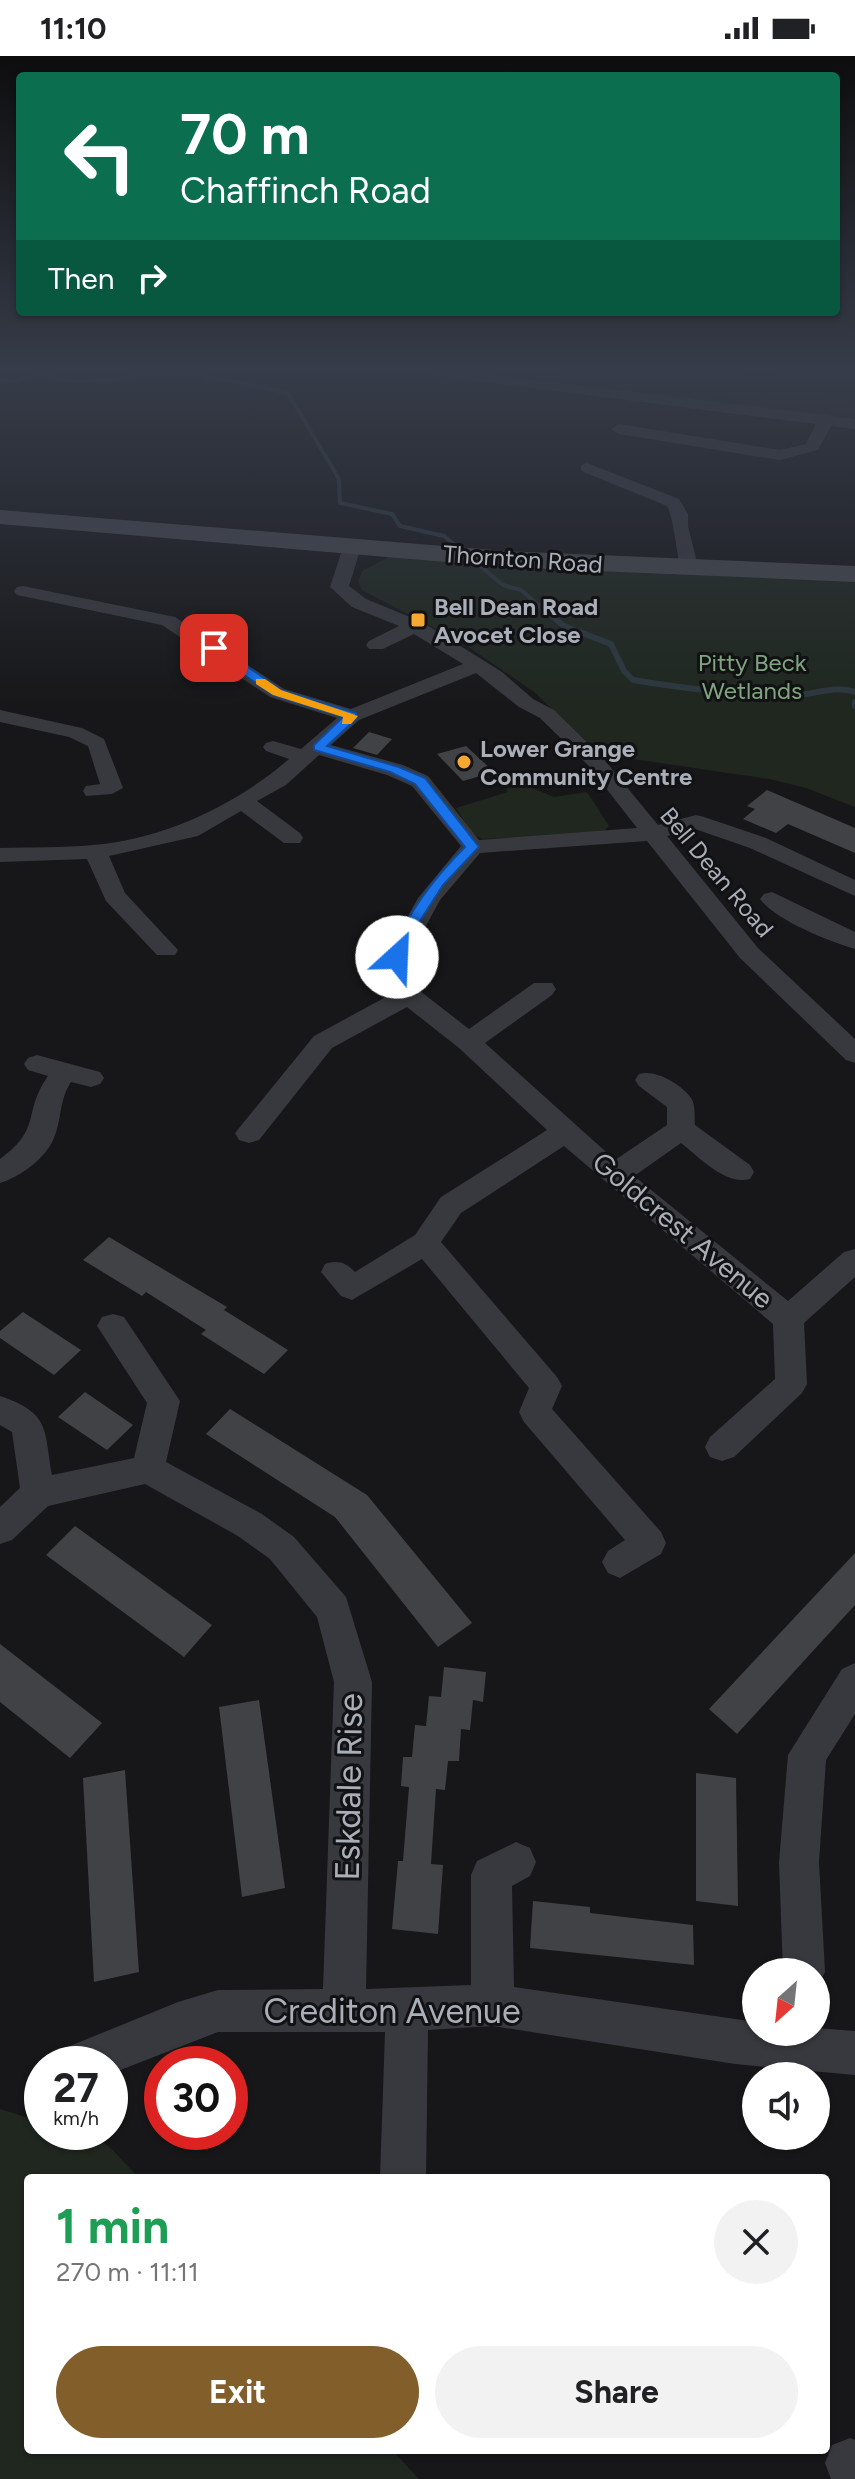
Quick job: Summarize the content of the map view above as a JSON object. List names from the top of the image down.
{
  "streets": {
    "main road": ["Thornton Road"],
    "street": [
      "Bell Dean Road",
      "Goldcrest Avenue",
      "Eskdale Rise",
      "Crediton Avenue"
    ]
  },
  "crossings": [
    ["Thornton Road", "Bell Dean Road"],
    ["Eskdale Rise", "Crediton Avenue"]
  ],
  "parks": ["Pitty Beck Wetlands"],
  "places": {
    "transit": ["Bell Dean Road Avocet Close"],
    "other": ["Lower Grange Community Centre"]
  },
  "north": "bottom left",
  "page": {
    "status": "11:10",
    "turn": ["70 m", "Chaffinch Road"],
    "then": "Then",
    "speed": "27 km/h",
    "limit": "30",
    "heading": ["1 min", "270 m · 11:11"],
    "buttons": ["Exit", "Share"]
  }
}
